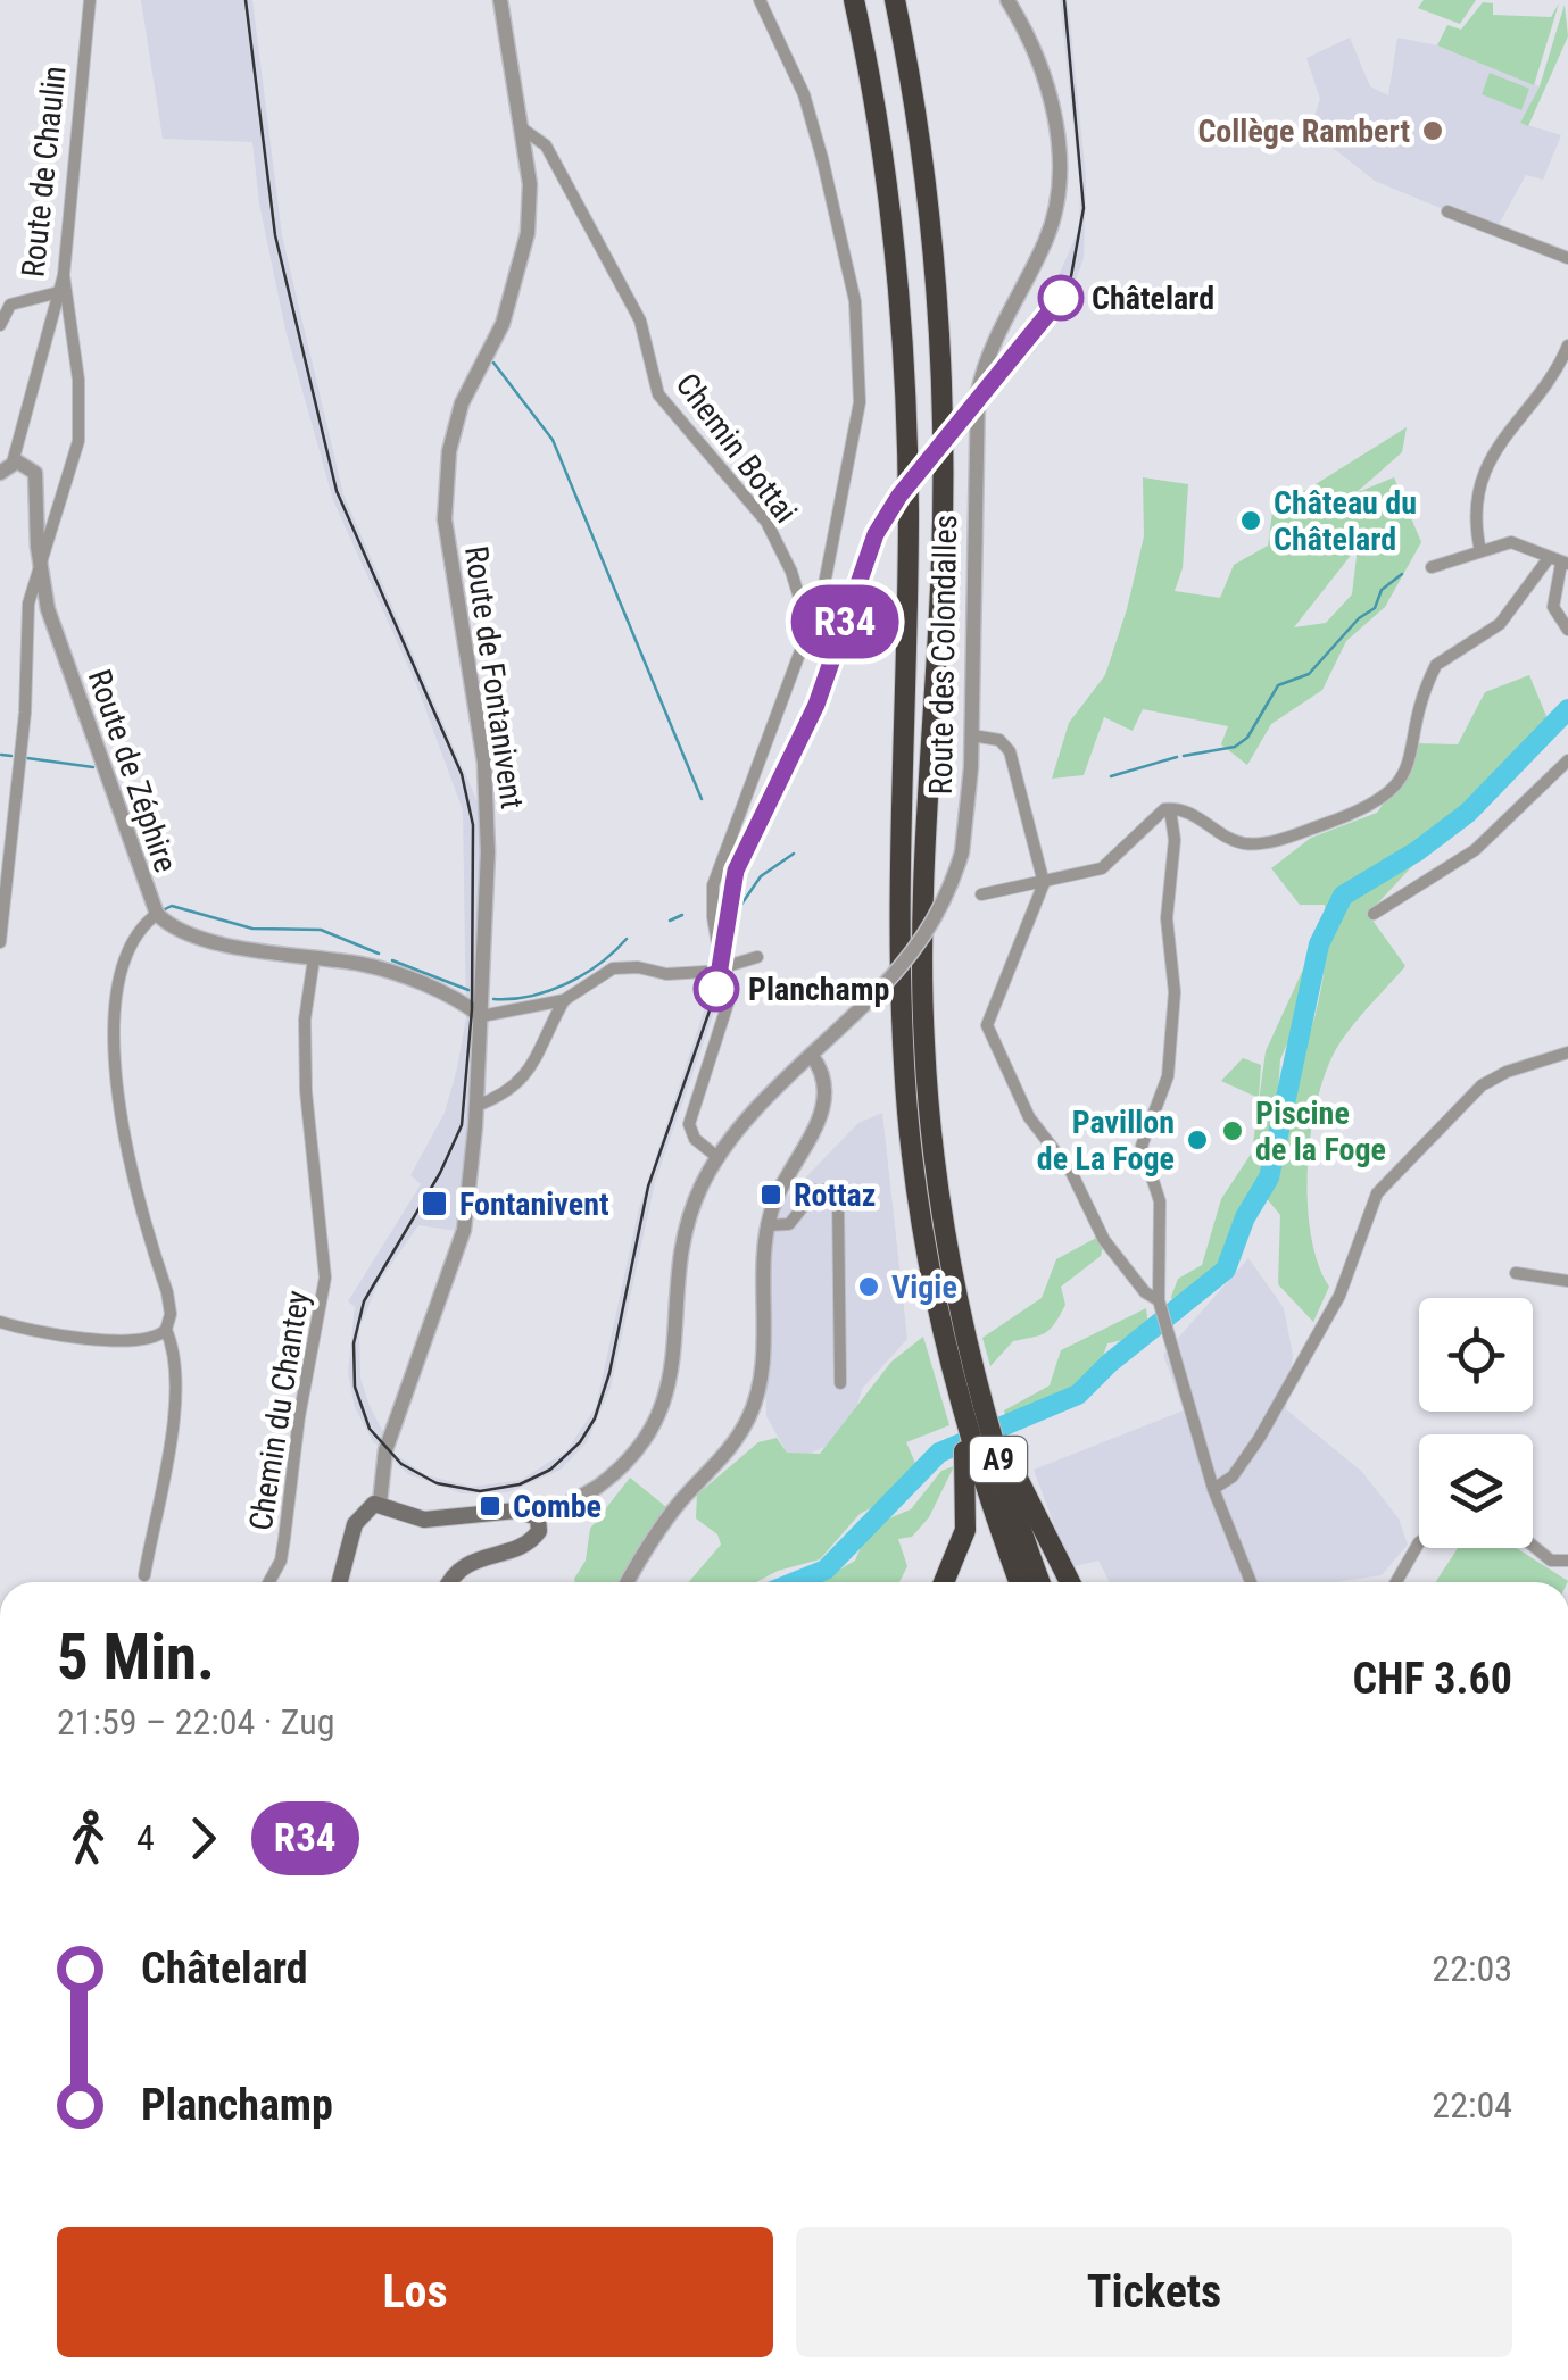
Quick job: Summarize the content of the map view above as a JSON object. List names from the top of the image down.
{
  "streets": {
    "highway": ["A9"],
    "street": [
      "Route de Chaulin",
      "Chemin Bottai",
      "Route des Colondalles",
      "Route de Fontanivent",
      "Route de Zéphire",
      "Chemin du Chantey"
    ]
  },
  "crossings": [
    ["Route de Chaulin", "Route de Zéphire"],
    ["Chemin Bottai", "Route de Fontanivent"],
    ["Route de Fontanivent", "Route de Zéphire"],
    ["Route de Zéphire", "Chemin du Chantey"]
  ],
  "places": {
    "other": [
      "Collège Rambert",
      "Châtelard",
      "Château du Châtelard",
      "Planchamp",
      "Piscine de la Foge",
      "Pavillon de La Foge",
      "Vigie"
    ],
    "transit": ["Rottaz", "Fontanivent", "Combe"]
  },
  "page": {
    "on_map": "R34",
    "heading": ["5 Min.", "21:59 – 22:04 · Zug", "CHF 3.60"],
    "legs": ["4", "R34"],
    "list": [
      {
        "name": "Châtelard",
        "value": "22:03"
      },
      {
        "name": "Planchamp",
        "value": "22:04"
      }
    ],
    "buttons": ["Los", "Tickets"]
  }
}
